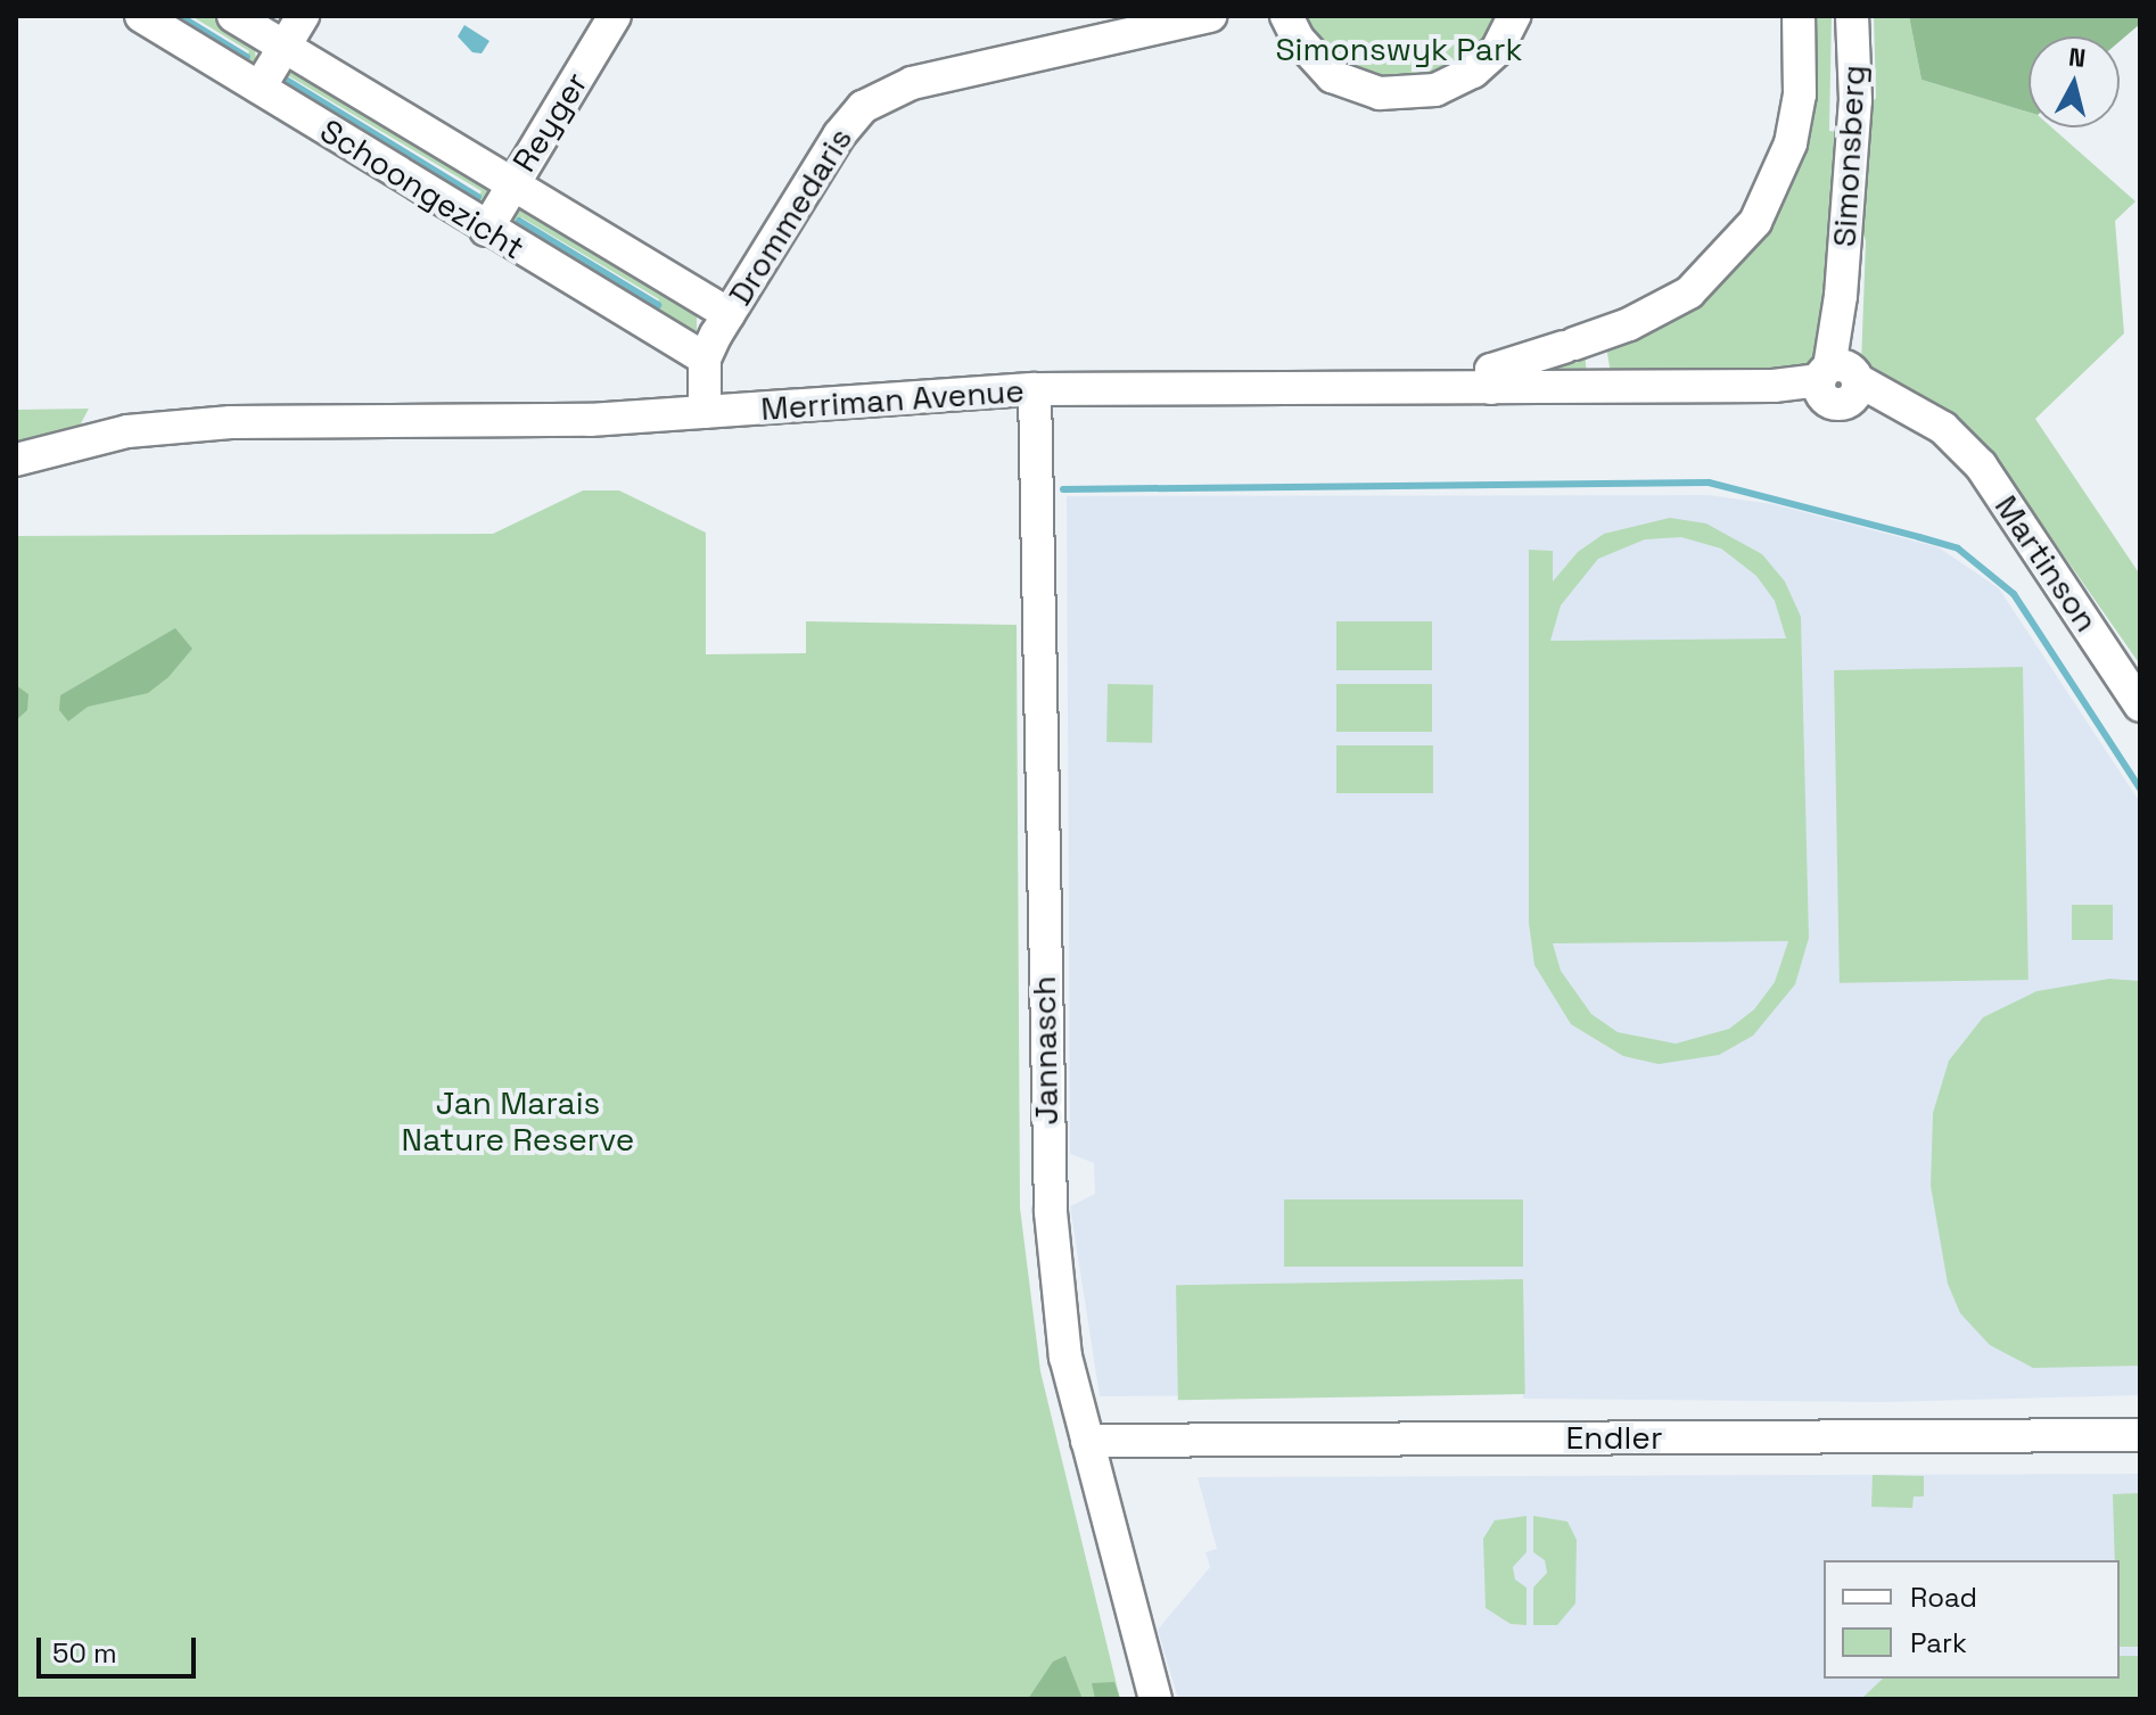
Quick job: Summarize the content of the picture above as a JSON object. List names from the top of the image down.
{
  "streets": {
    "street": [
      "Reyger",
      "Simonsberg",
      "Schoongezicht",
      "Drommedaris",
      "Merriman Avenue",
      "Martinson",
      "Jannasch",
      "Endler"
    ]
  },
  "crossings": [
    ["Reyger", "Schoongezicht"],
    ["Simonsberg", "Merriman Avenue"],
    ["Simonsberg", "Martinson"],
    ["Schoongezicht", "Drommedaris"],
    ["Drommedaris", "Merriman Avenue"],
    ["Merriman Avenue", "Martinson"],
    ["Merriman Avenue", "Jannasch"],
    ["Jannasch", "Endler"]
  ],
  "parks": ["Simonswyk Park", "Jan Marais Nature Reserve"],
  "legend": ["Road", "Park"],
  "scale_bar": "50 m",
  "north": "top"
}
